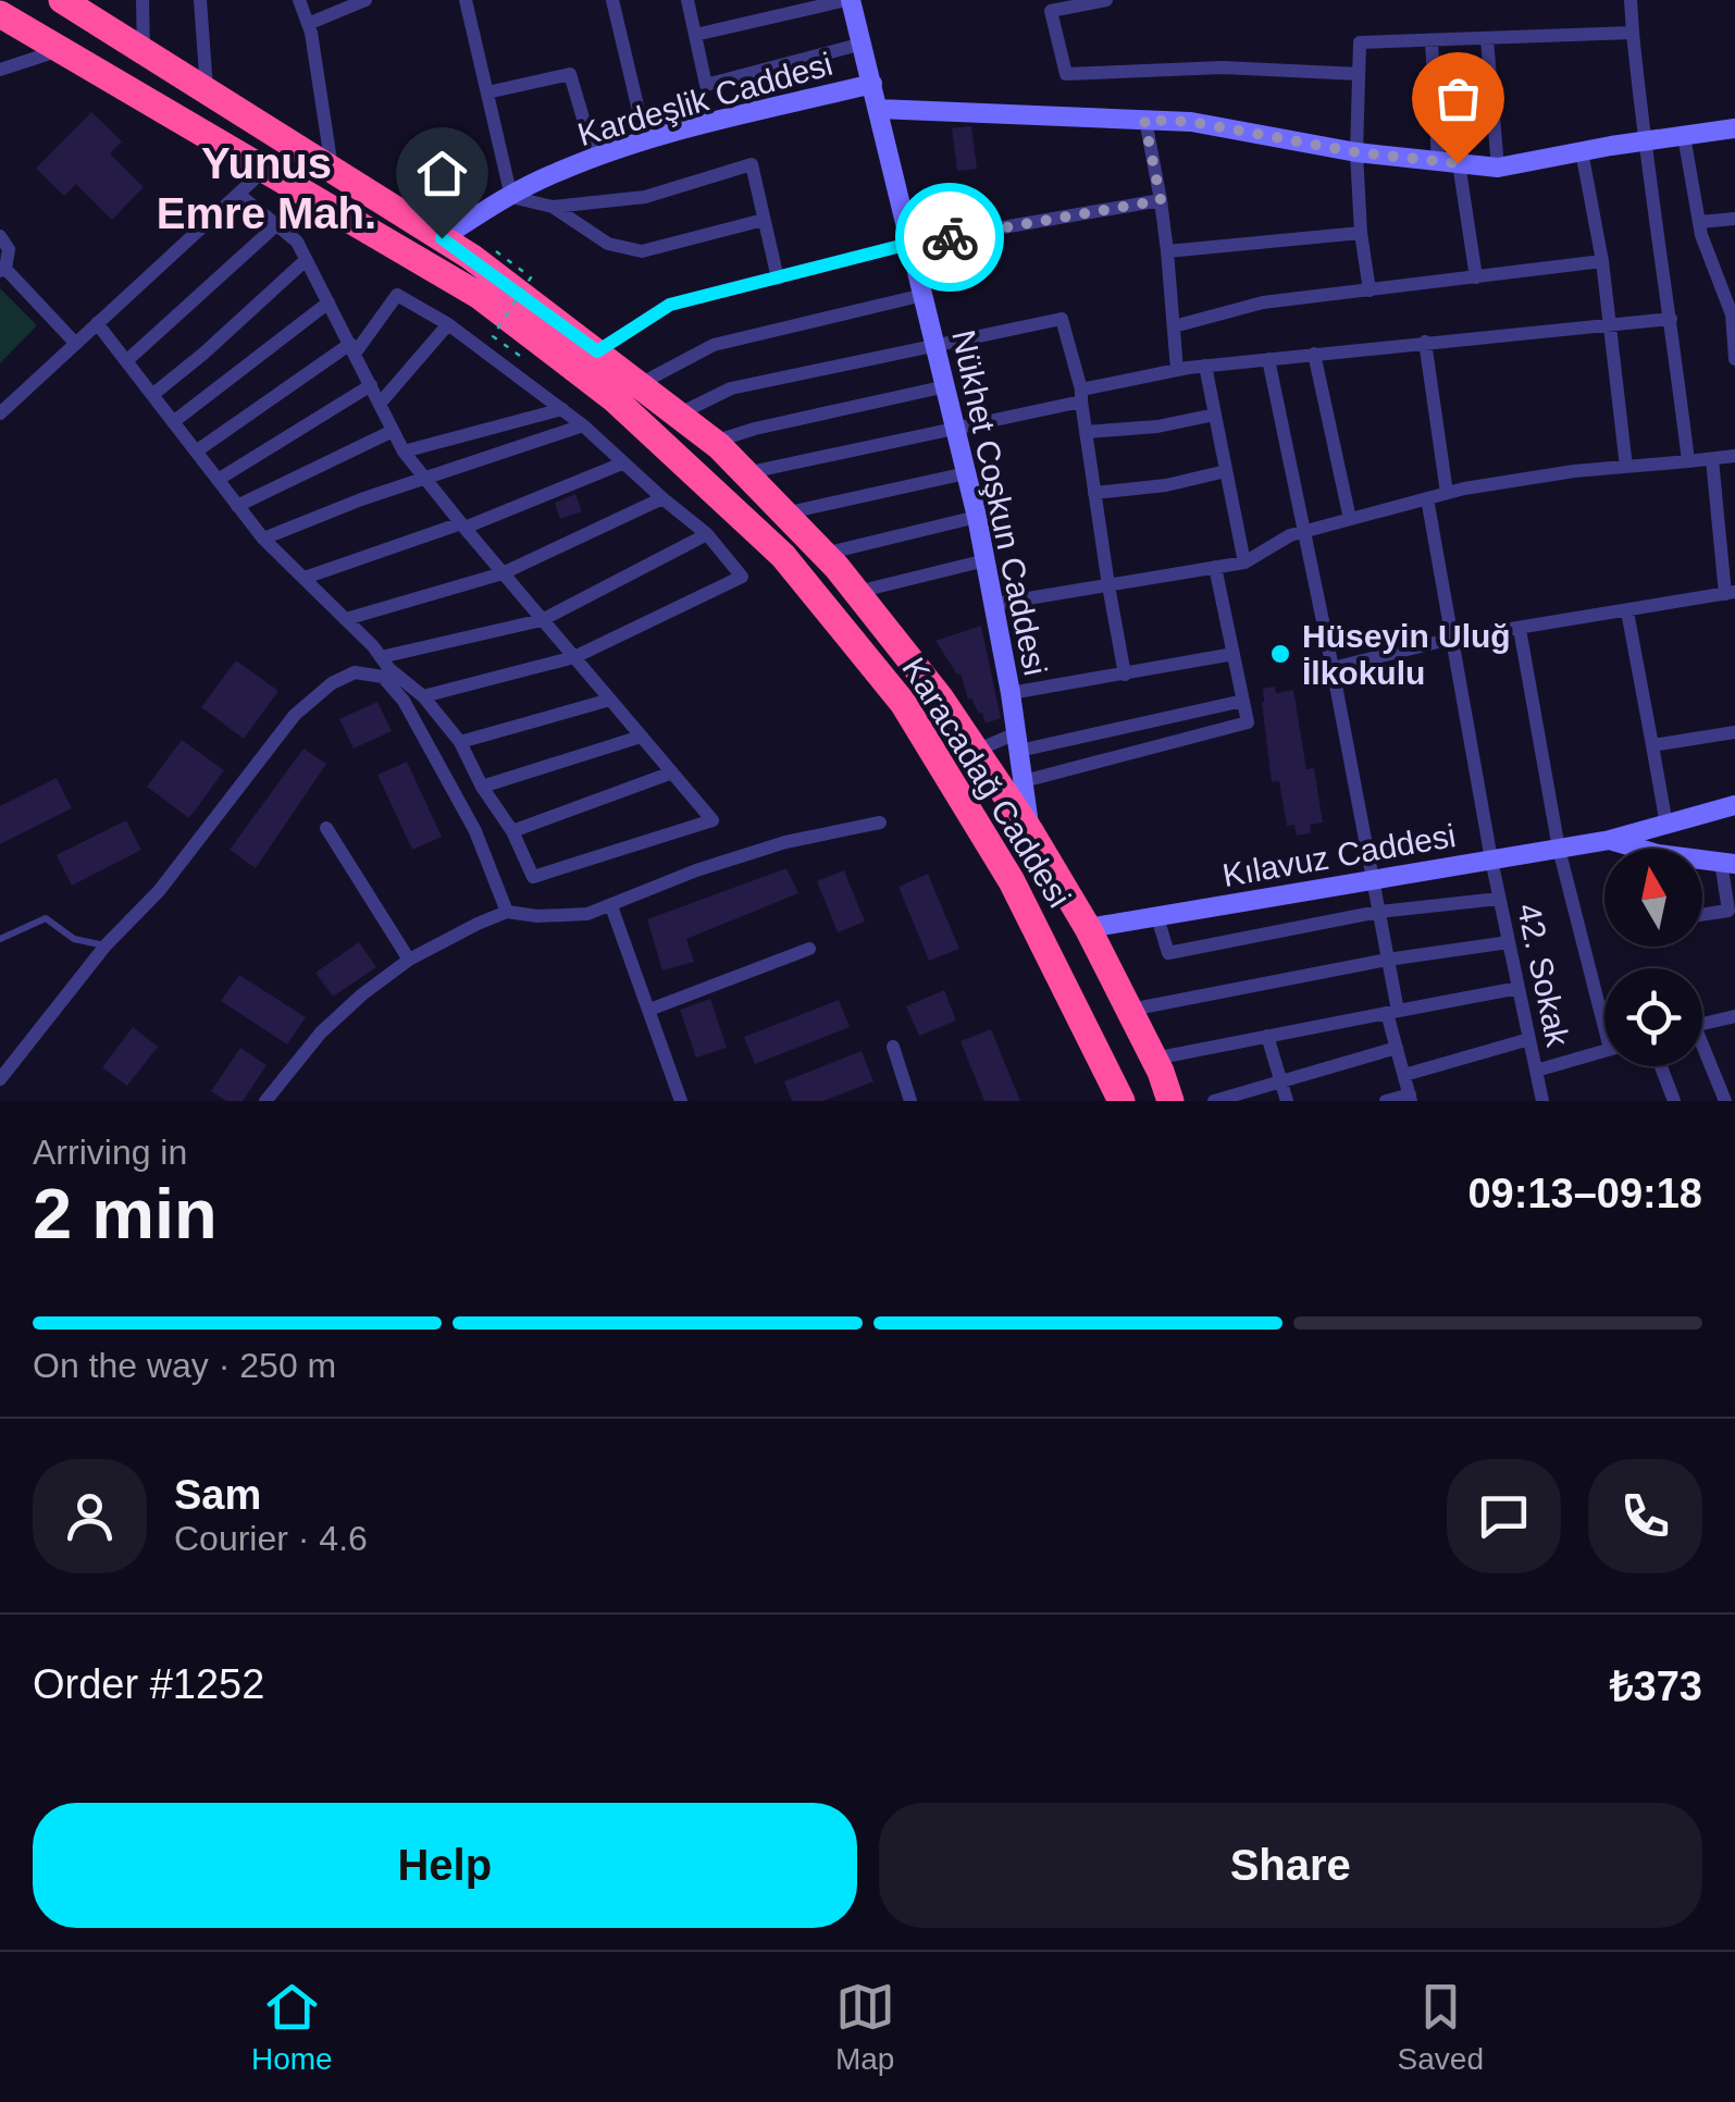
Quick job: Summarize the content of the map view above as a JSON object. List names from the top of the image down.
{
  "streets": {
    "highway": ["Karacadağ Caddesi"],
    "street": [
      "Kardeşlik Caddesi",
      "Nükhet Coşkun Caddesi",
      "Kılavuz Caddesi",
      "42. Sokak"
    ]
  },
  "crossings": [
    ["Kardeşlik Caddesi", "Nükhet Coşkun Caddesi"],
    ["Kardeşlik Caddesi", "Karacadağ Caddesi"],
    ["Nükhet Coşkun Caddesi", "Karacadağ Caddesi"],
    ["Karacadağ Caddesi", "Kılavuz Caddesi"],
    ["Kılavuz Caddesi", "42. Sokak"]
  ],
  "districts": ["Yunus Emre Mah."],
  "places": ["Hüseyin Uluğ İlkokulu"],
  "north": "top",
  "page": {
    "heading": ["2 min", "Arriving in", "09:13–09:18"],
    "panel": [
      "Sam",
      "Courier · 4.6",
      "Order #1252",
      "₺373"
    ],
    "bar": "On the way · 250 m",
    "buttons": ["Help", "Share"],
    "tabs": ["Home", "Map", "Saved"]
  }
}
